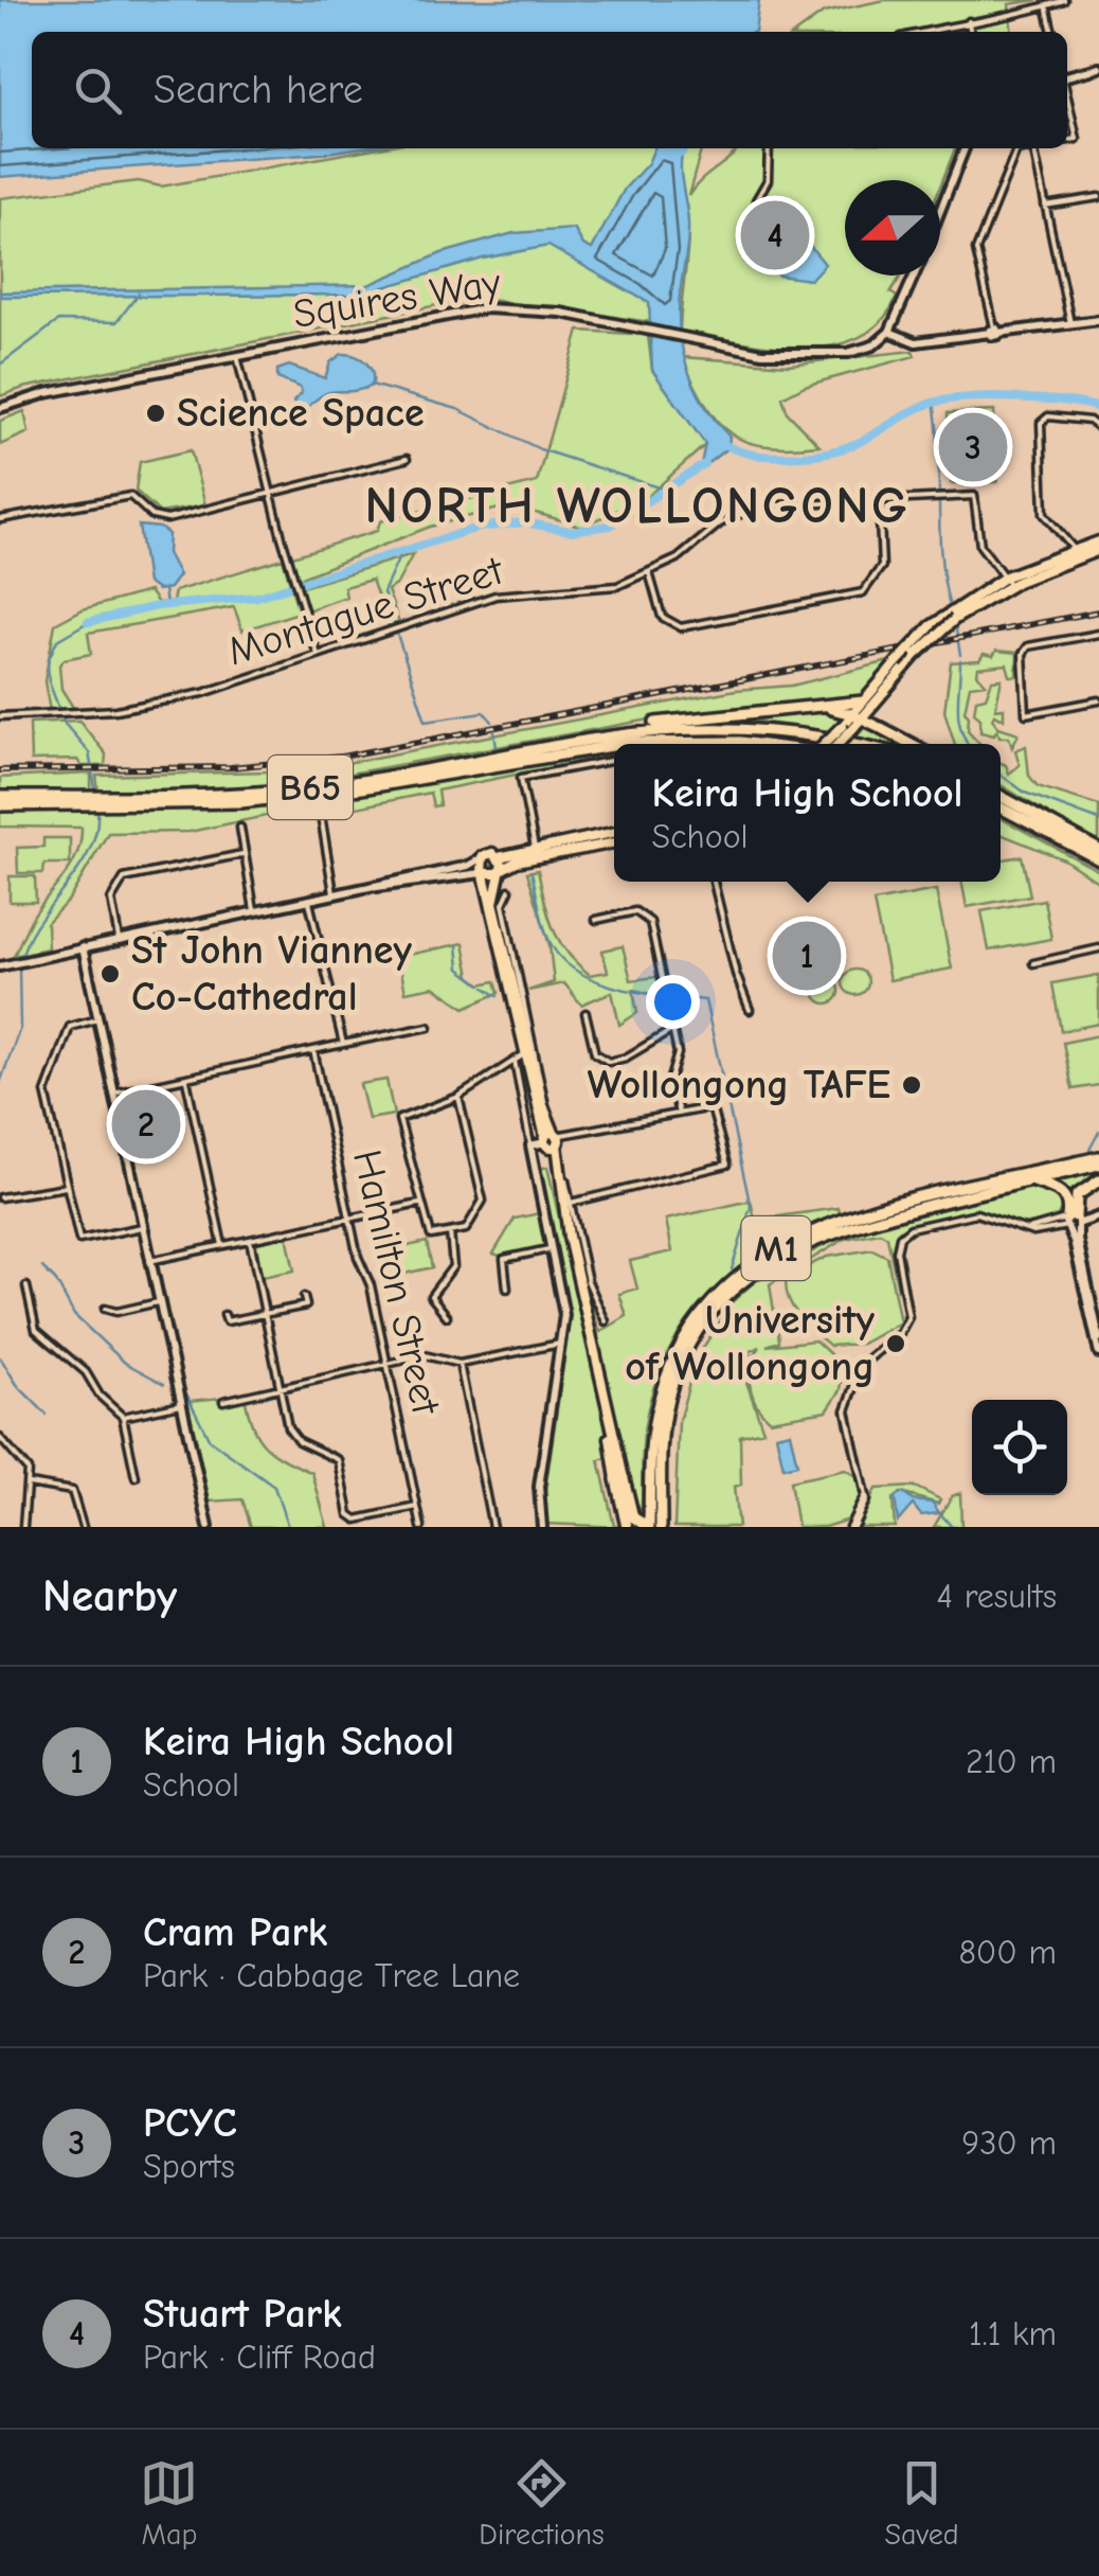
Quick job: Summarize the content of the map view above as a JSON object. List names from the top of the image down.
{
  "streets": {
    "highway": ["B65", "M1"],
    "main road": ["Squires Way"],
    "street": ["Montague Street", "Hamilton Street"]
  },
  "districts": ["NORTH WOLLONGONG"],
  "places": [
    "Science Space",
    "St John Vianney Co-Cathedral",
    "Wollongong TAFE",
    "University of Wollongong"
  ],
  "north": "left",
  "page": {
    "search": "Search here",
    "pins": [
      "4",
      "3",
      "1",
      "2"
    ],
    "popup": ["Keira High School", "School"],
    "heading": ["Nearby", "4 results"],
    "list": [
      {
        "mark": "1",
        "name": "Keira High School",
        "note": "School",
        "value": "210 m"
      },
      {
        "mark": "2",
        "name": "Cram Park",
        "note": "Park · Cabbage Tree Lane",
        "value": "800 m"
      },
      {
        "mark": "3",
        "name": "PCYC",
        "note": "Sports",
        "value": "930 m"
      },
      {
        "mark": "4",
        "name": "Stuart Park",
        "note": "Park · Cliff Road",
        "value": "1.1 km"
      }
    ],
    "nav": ["Map", "Directions", "Saved"]
  }
}
